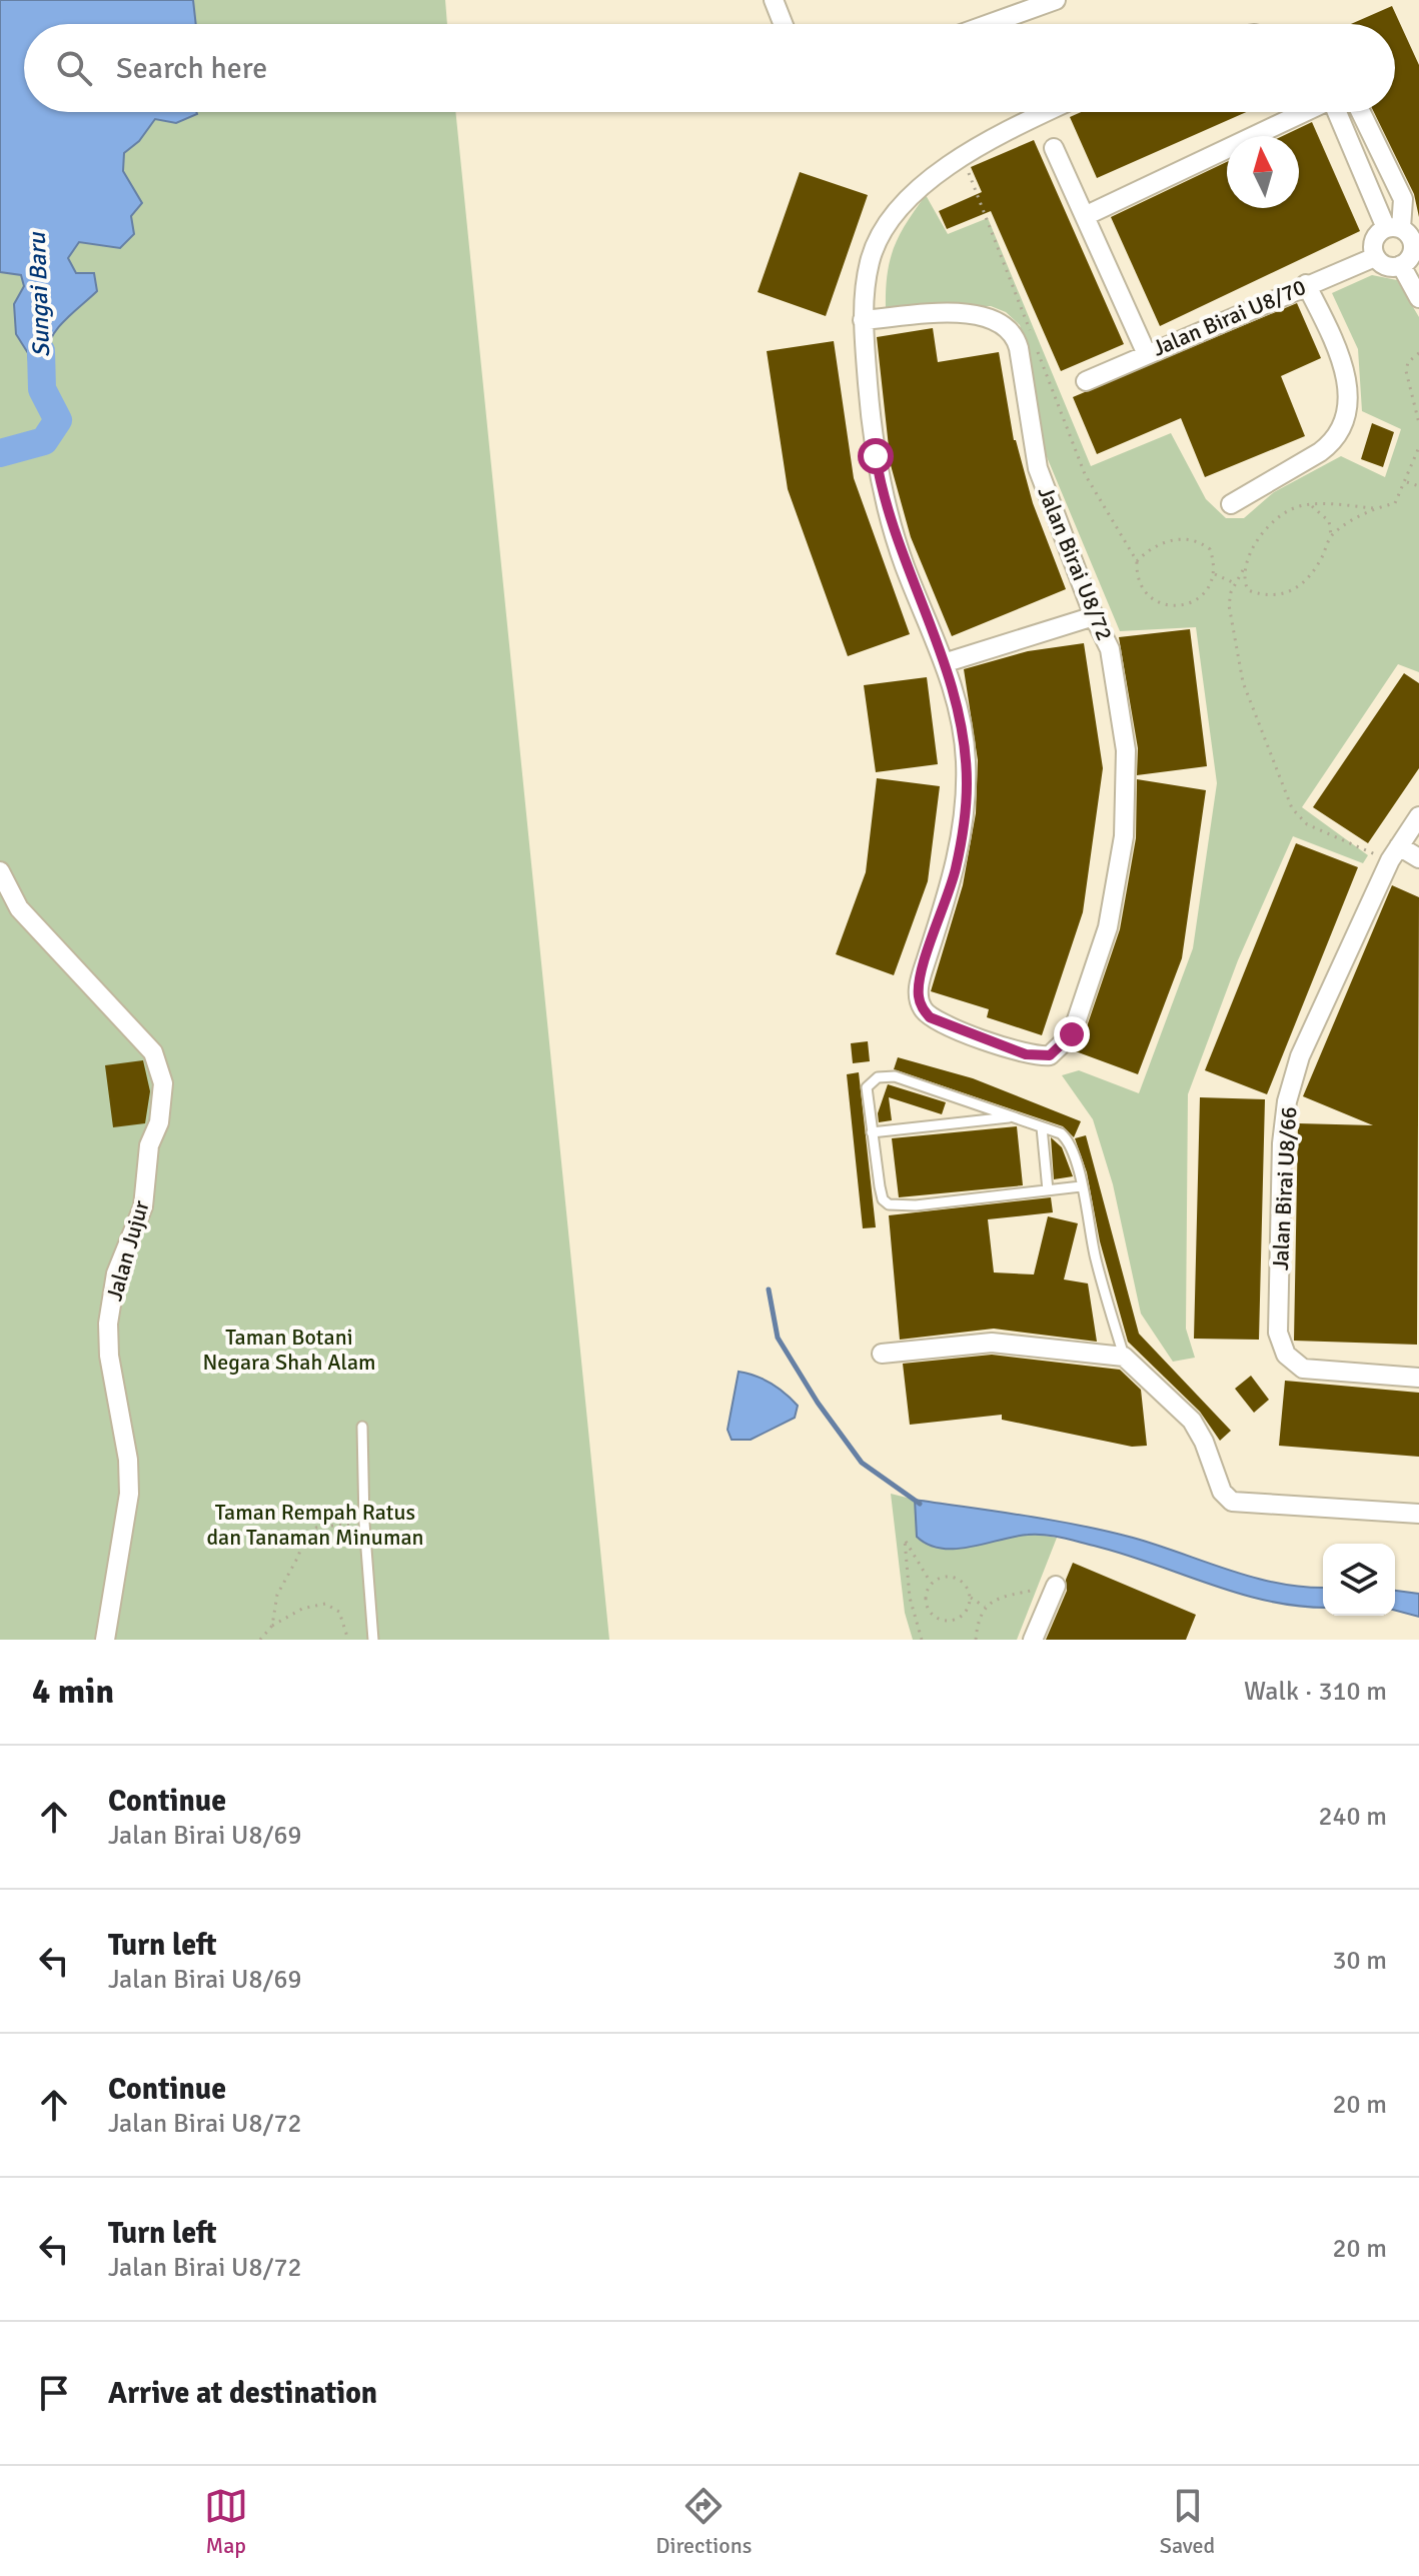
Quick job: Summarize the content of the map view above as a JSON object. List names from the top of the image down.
{
  "streets": {
    "street": [
      "Jalan Birai U8/70",
      "Jalan Birai U8/72",
      "Jalan Birai U8/66",
      "Jalan Jujur"
    ]
  },
  "water": ["Sungai Baru"],
  "parks": ["Taman Botani Negara Shah Alam", "Taman Rempah Ratus dan Tanaman Minuman"],
  "north": "top",
  "page": {
    "search": "Search here",
    "heading": ["4 min", "Walk · 310 m"],
    "list": [
      ["Continue", "Jalan Birai U8/69", "240 m"],
      ["Turn left", "Jalan Birai U8/69", "30 m"],
      ["Continue", "Jalan Birai U8/72", "20 m"],
      ["Turn left", "Jalan Birai U8/72", "20 m"],
      "Arrive at destination"
    ],
    "nav": ["Map", "Directions", "Saved"]
  }
}
